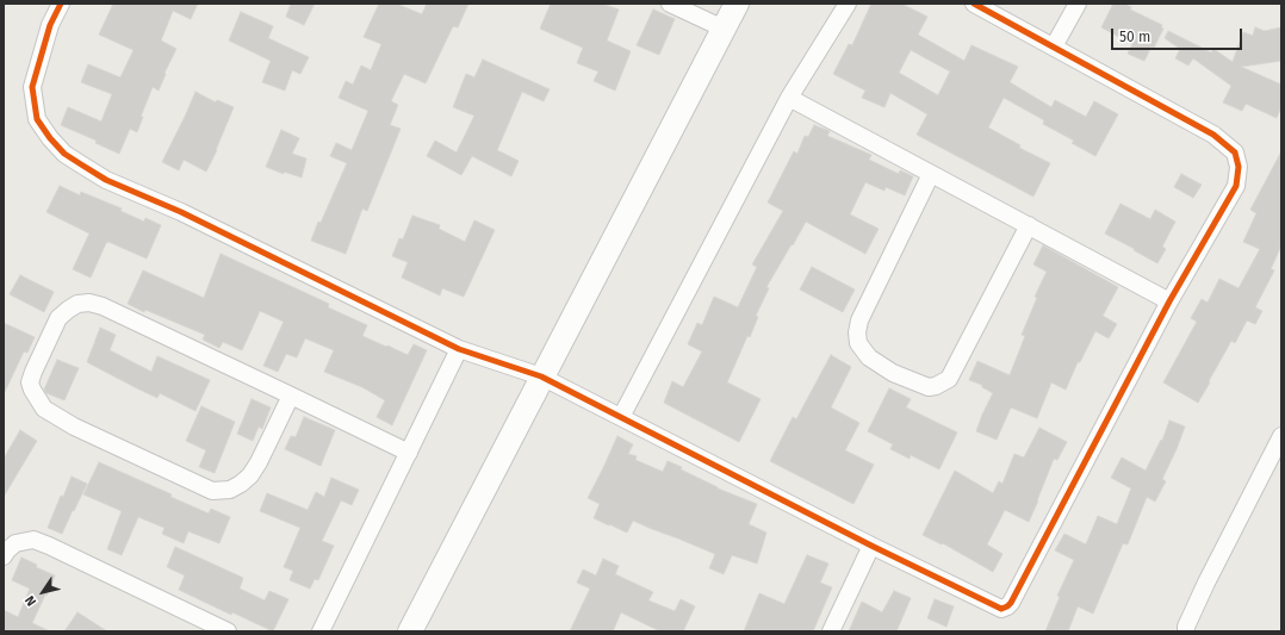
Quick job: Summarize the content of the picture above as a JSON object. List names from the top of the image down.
{
  "scale_bar": "50 m",
  "north": "bottom left"
}
